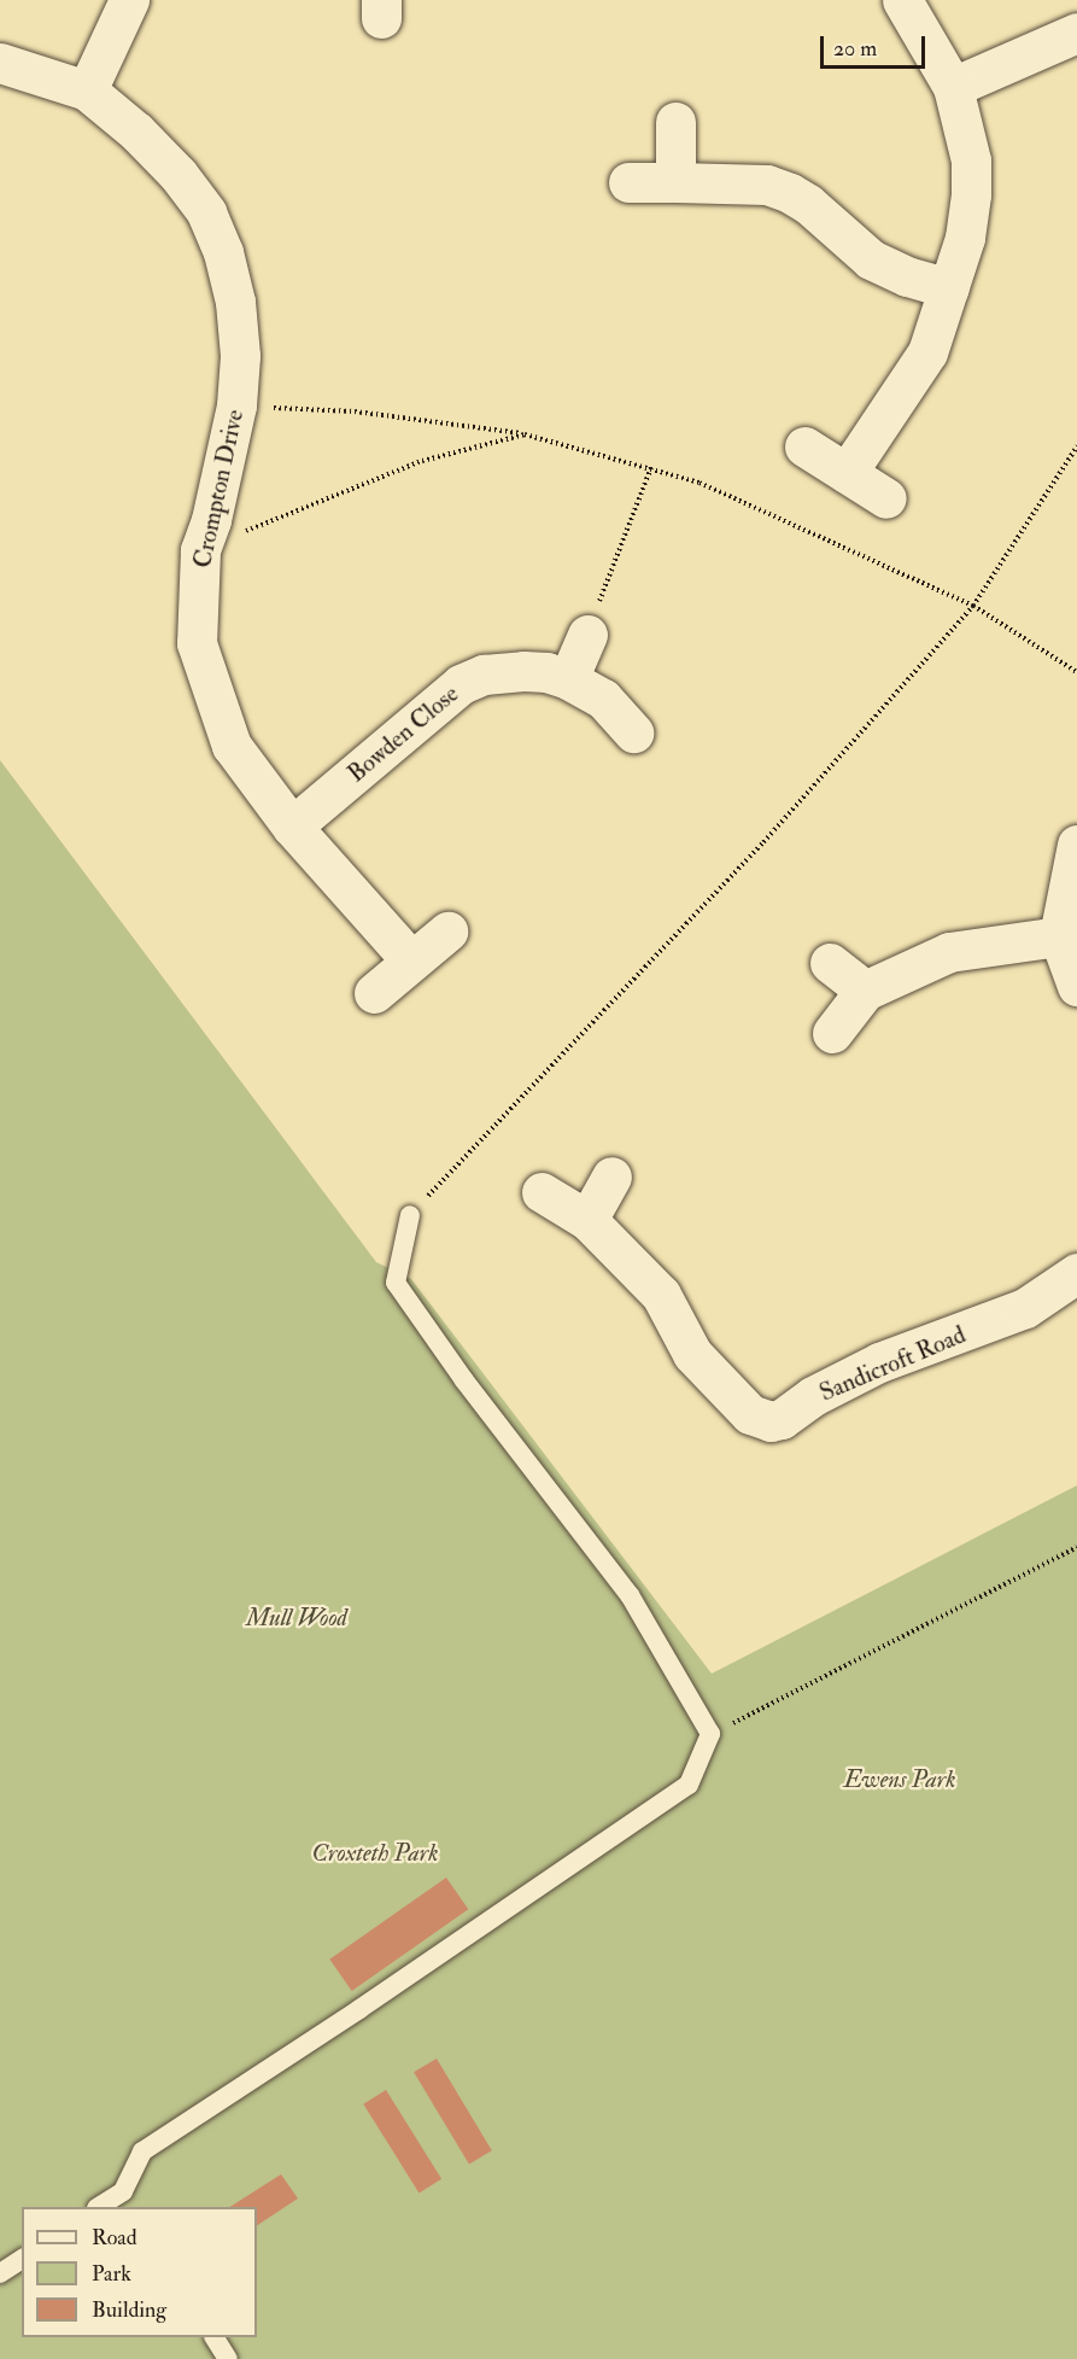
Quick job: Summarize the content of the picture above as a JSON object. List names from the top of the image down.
{
  "streets": {
    "street": ["Crompton Drive", "Bowden Close", "Sandicroft Road"]
  },
  "crossings": [
    ["Crompton Drive", "Bowden Close"]
  ],
  "parks": ["Mull Wood", "Ewens Park", "Croxteth Park"],
  "legend": ["Road", "Park", "Building"],
  "scale_bar": "20 m"
}
